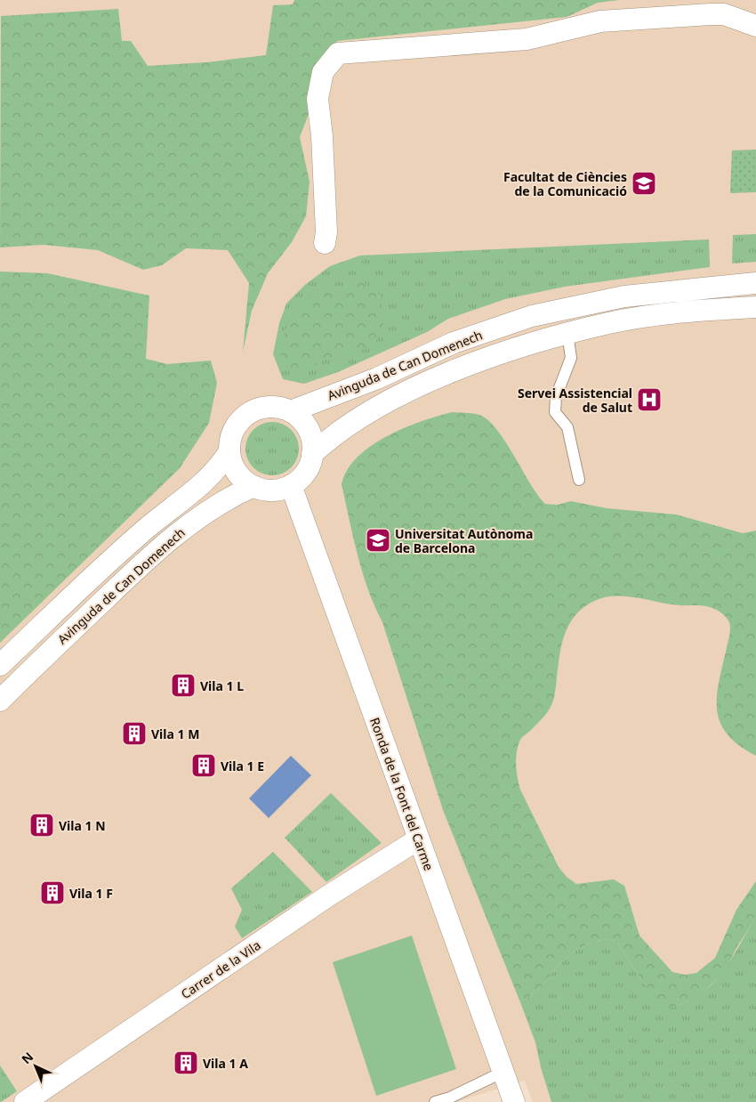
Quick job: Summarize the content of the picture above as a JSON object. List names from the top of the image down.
{
  "streets": {
    "street": ["Avinguda de Can Domenech", "Ronda de la Font del Carme", "Carrer de la Vila"]
  },
  "crossings": [
    ["Avinguda de Can Domenech", "Ronda de la Font del Carme"],
    ["Ronda de la Font del Carme", "Carrer de la Vila"]
  ],
  "places": {
    "school or university": ["Facultat de Ciències de la Comunicació", "Universitat Autònoma de Barcelona"],
    "hospital": ["Servei Assistencial de Salut"],
    "building": [
      "Vila 1 L",
      "Vila 1 M",
      "Vila 1 E",
      "Vila 1 N",
      "Vila 1 F",
      "Vila 1 A"
    ]
  },
  "north": "top left"
}
